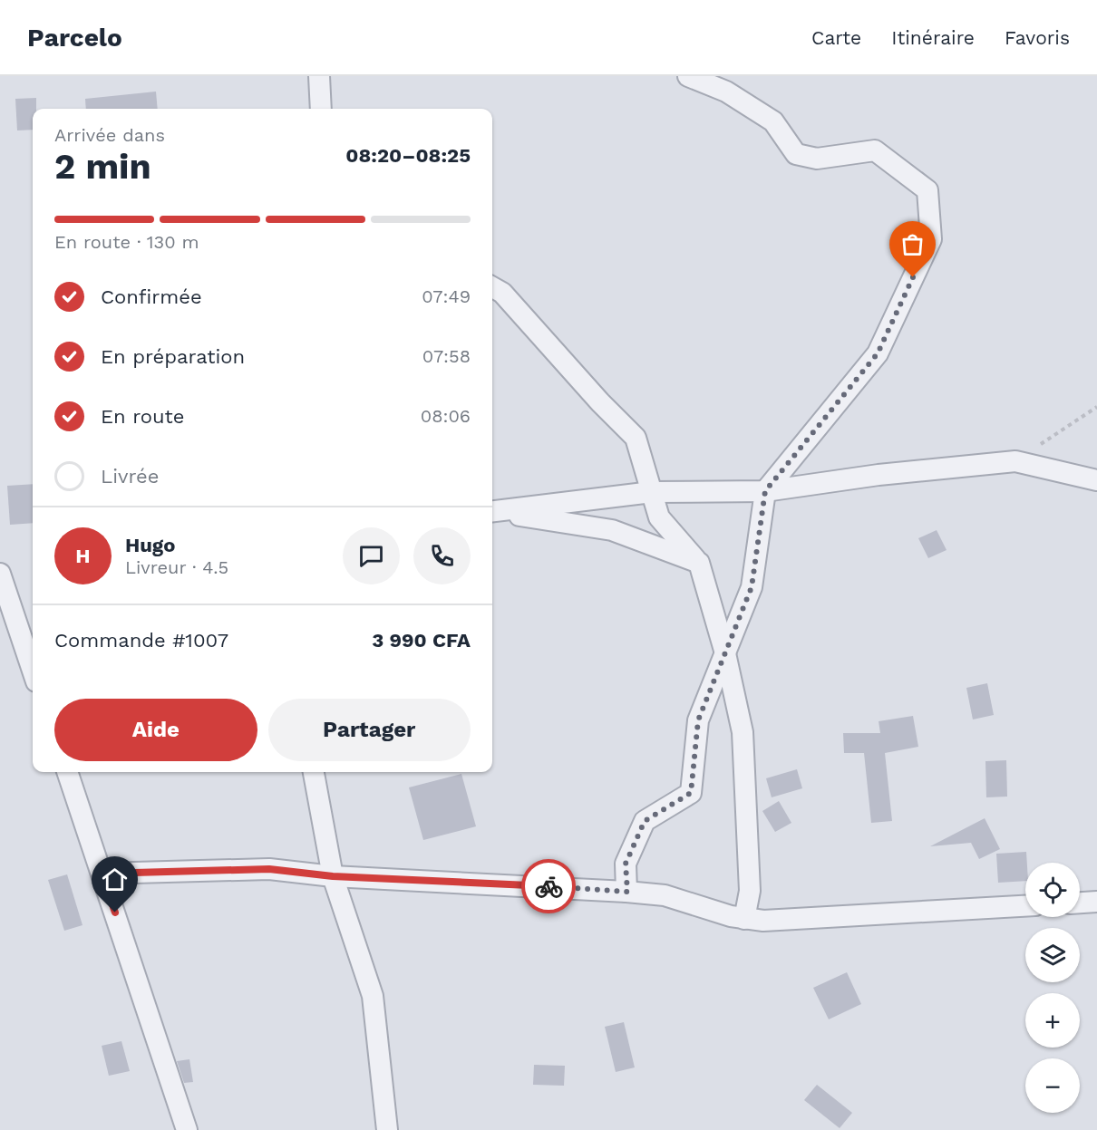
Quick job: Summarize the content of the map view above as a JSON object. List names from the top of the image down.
{
  "page": {
    "header": "Parcelo",
    "nav": ["Carte", "Itinéraire", "Favoris"],
    "heading": ["2 min", "Arrivée dans", "08:20–08:25"],
    "panel": [
      "Hugo",
      "Livreur · 4.5",
      "Commande #1007",
      "3 990 CFA"
    ],
    "bar": "En route · 130 m",
    "list": [
      ["Confirmée", "07:49"],
      ["En préparation", "07:58"],
      ["En route", "08:06"],
      "Livrée"
    ],
    "round": "H",
    "buttons": ["Aide", "Partager"],
    "map_buttons": ["+", "−"]
  }
}
